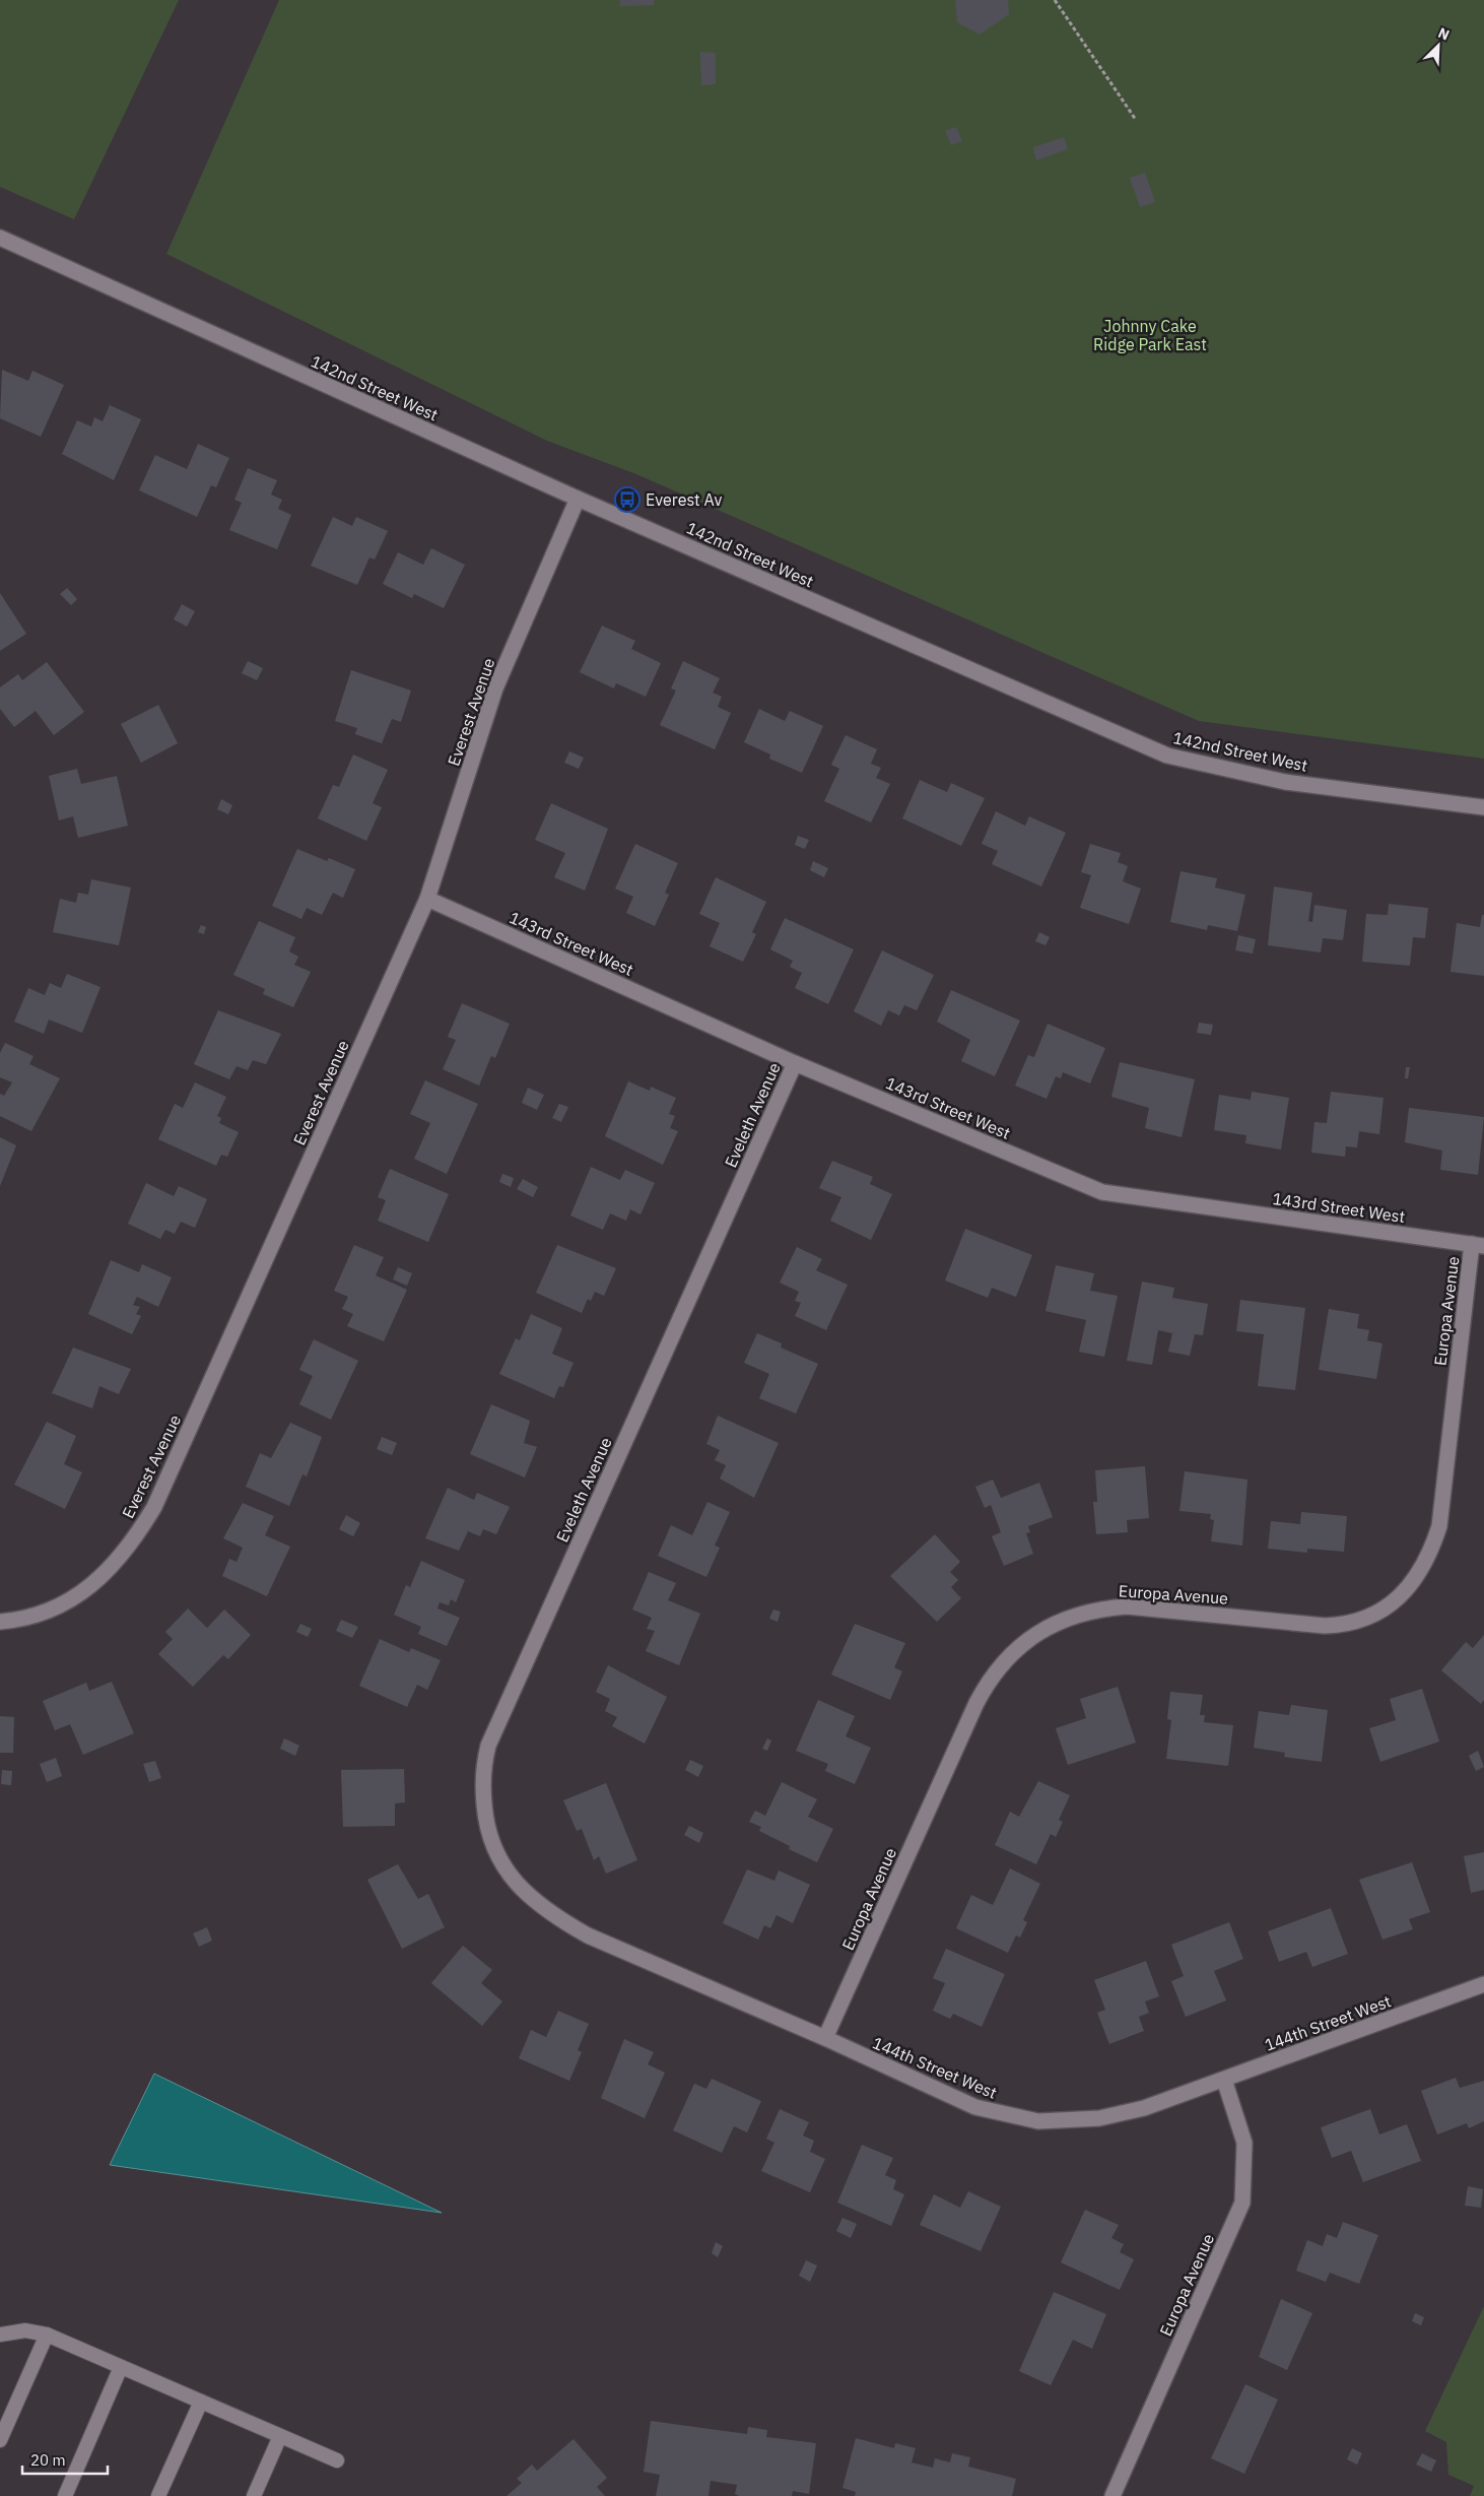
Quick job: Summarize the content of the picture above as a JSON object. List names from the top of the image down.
{
  "streets": {
    "street": [
      "142nd Street West",
      "Everest Avenue",
      "143rd Street West",
      "Eveleth Avenue",
      "Europa Avenue",
      "144th Street West"
    ]
  },
  "crossings": [
    ["142nd Street West", "Everest Avenue"],
    ["Everest Avenue", "143rd Street West"],
    ["143rd Street West", "Eveleth Avenue"],
    ["143rd Street West", "Europa Avenue"],
    ["Eveleth Avenue", "144th Street West"],
    ["Europa Avenue", "144th Street West"]
  ],
  "parks": ["Johnny Cake Ridge Park East"],
  "places": {
    "bus stop": ["Everest Av"]
  },
  "scale_bar": "20 m",
  "north": "top right"
}
